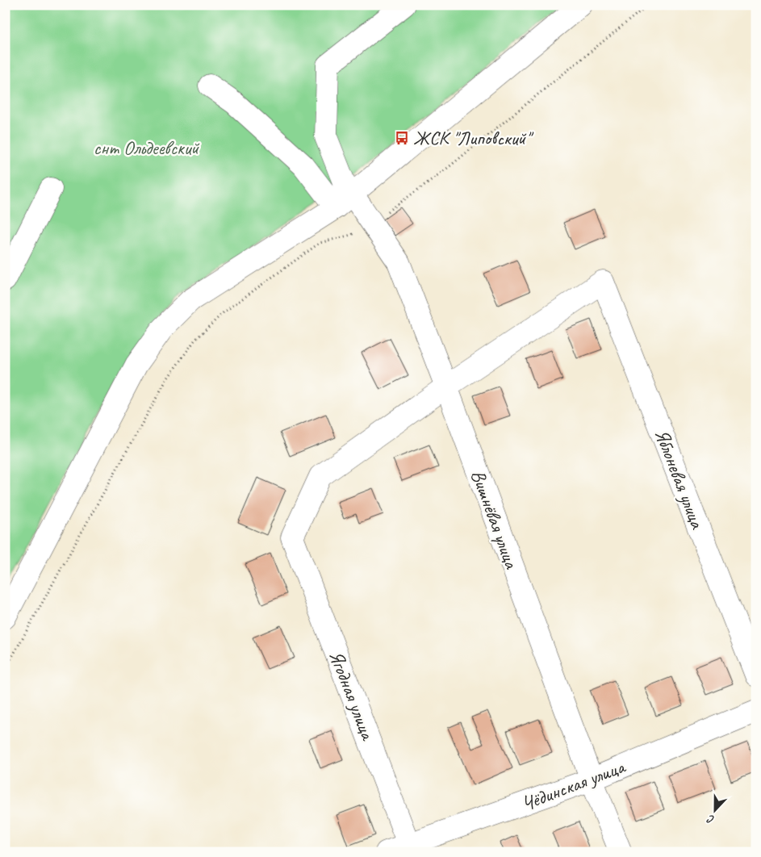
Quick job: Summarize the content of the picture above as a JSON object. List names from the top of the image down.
{
  "streets": {
    "street": [
      "Яблоневая улица",
      "Вишнёвая улица",
      "Ягодная улица",
      "Чёдинская улица"
    ]
  },
  "crossings": [
    ["Яблоневая улица", "Вишнёвая улица"],
    ["Яблоневая улица", "Ягодная улица"],
    ["Вишнёвая улица", "Ягодная улица"],
    ["Вишнёвая улица", "Чёдинская улица"],
    ["Ягодная улица", "Чёдинская улица"]
  ],
  "parks": ["снт Ольдеевский"],
  "places": {
    "bus stop": ["ЖСК \"Липовский\""]
  },
  "north": "bottom"
}
